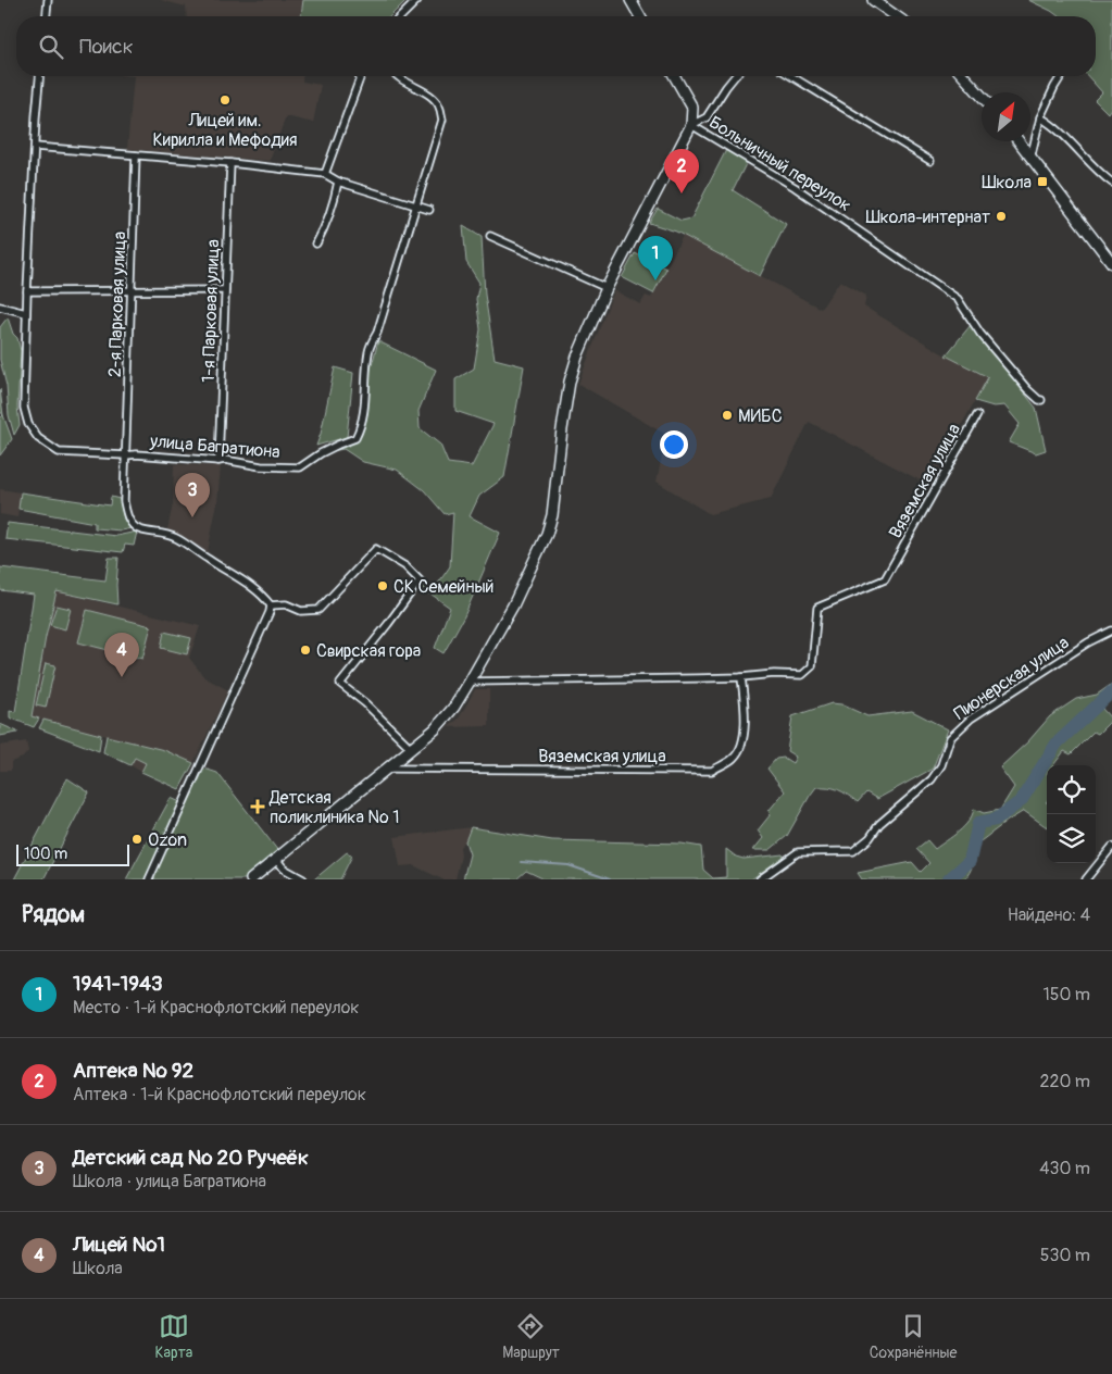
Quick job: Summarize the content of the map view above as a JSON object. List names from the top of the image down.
{
  "streets": {
    "street": [
      "Больничный переулок",
      "2-я Парковая улица",
      "1-я Парковая улица",
      "улица Багратиона",
      "Вяземская улица",
      "Пионерская улица"
    ]
  },
  "crossings": [
    ["2-я Парковая улица", "улица Багратиона"],
    ["1-я Парковая улица", "улица Багратиона"]
  ],
  "places": {
    "other": [
      "Лицей им. Кирилла и Мефодия",
      "Школа-интернат",
      "МИБС",
      "СК Семейный",
      "Свирская гора",
      "Ozon"
    ],
    "transit": ["Школа"],
    "health": ["Детская поликлиника № 1"]
  },
  "scale_bar": "100 m",
  "north": "top right",
  "page": {
    "search": "Поиск",
    "pins": [
      "2",
      "1",
      "3",
      "4"
    ],
    "scale": "100 m",
    "heading": ["Рядом", "Найдено: 4"],
    "list": [
      {
        "mark": "1",
        "name": "1941-1943",
        "note": "Место · 1-й Краснофлотский переулок",
        "value": "150 m"
      },
      {
        "mark": "2",
        "name": "Аптека № 92",
        "note": "Аптека · 1-й Краснофлотский переулок",
        "value": "220 m"
      },
      {
        "mark": "3",
        "name": "Детский сад № 20 Ручеёк",
        "note": "Школа · улица Багратиона",
        "value": "430 m"
      },
      {
        "mark": "4",
        "name": "Лицей №1",
        "note": "Школа",
        "value": "530 m"
      }
    ],
    "nav": ["Карта", "Маршрут", "Сохранённые"]
  }
}
